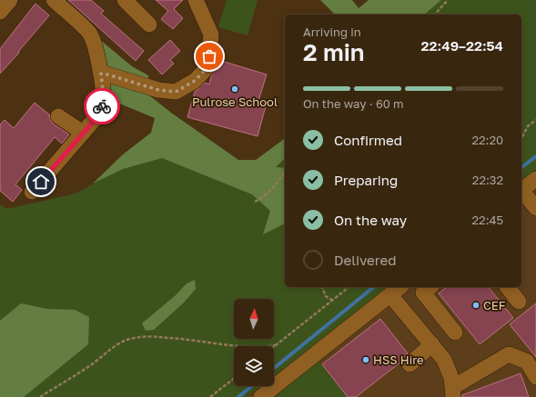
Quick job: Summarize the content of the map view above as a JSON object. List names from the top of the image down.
{
  "places": ["Pulrose School", "CEF", "HSS Hire"],
  "north": "top",
  "page": {
    "heading": ["2 min", "Arriving in", "22:49–22:54"],
    "bar": "On the way · 60 m",
    "list": [
      ["Confirmed", "22:20"],
      ["Preparing", "22:32"],
      ["On the way", "22:45"],
      "Delivered"
    ]
  }
}
